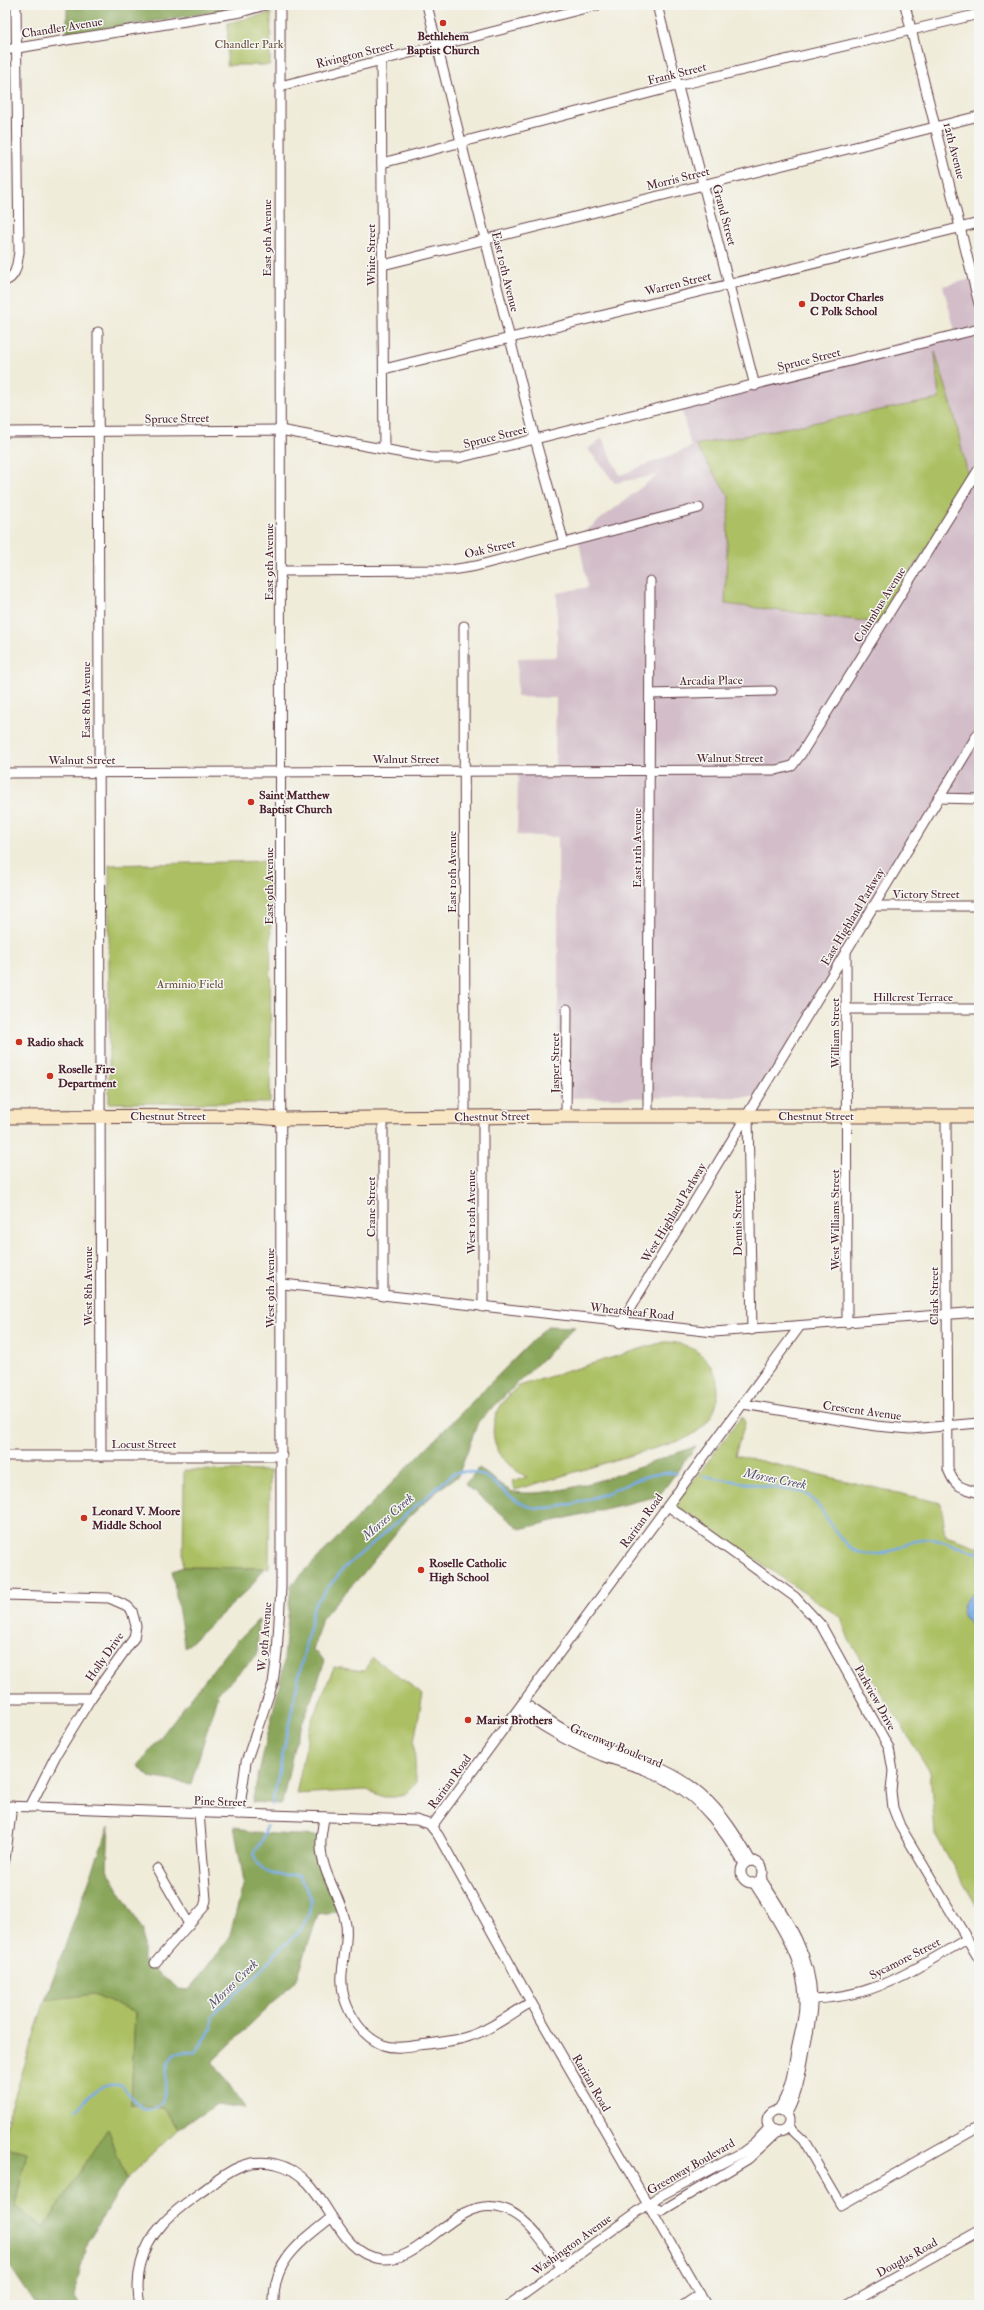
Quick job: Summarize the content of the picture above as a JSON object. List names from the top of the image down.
{
  "streets": {
    "street": [
      "Chandler Avenue",
      "Rivington Street",
      "Frank Street",
      "12th Avenue",
      "Morris Street",
      "Grand Street",
      "East 9th Avenue",
      "White Street",
      "East 10th Avenue",
      "Warren Street",
      "Spruce Street",
      "Oak Street",
      "Columbus Avenue",
      "Arcadia Place",
      "East 8th Avenue",
      "Walnut Street",
      "East 11th Avenue",
      "Victory Street",
      "East Highland Parkway",
      "Hillcrest Terrace",
      "William Street",
      "Jasper Street",
      "Chestnut Street",
      "Crane Street",
      "West 10th Avenue",
      "West Highland Parkway",
      "West Williams Street",
      "Dennis Street",
      "West 8th Avenue",
      "West 9th Avenue",
      "Clark Street",
      "Wheatsheaf Road",
      "Crescent Avenue",
      "Locust Street",
      "Raritan Road",
      "W. 9th Avenue",
      "Holly Drive",
      "Parkview Drive",
      "Greenway Boulevard",
      "Pine Street",
      "Sycamore Street",
      "Washington Avenue",
      "Douglas Road"
    ]
  },
  "crossings": [
    ["Rivington Street", "East 9th Avenue"],
    ["Rivington Street", "White Street"],
    ["Rivington Street", "East 10th Avenue"],
    ["Frank Street", "12th Avenue"],
    ["Frank Street", "Grand Street"],
    ["Frank Street", "White Street"],
    ["Frank Street", "East 10th Avenue"],
    ["12th Avenue", "Morris Street"],
    ["12th Avenue", "Warren Street"],
    ["Morris Street", "Grand Street"],
    ["Morris Street", "White Street"],
    ["Morris Street", "East 10th Avenue"],
    ["Grand Street", "Warren Street"],
    ["Grand Street", "Spruce Street"],
    ["East 9th Avenue", "Spruce Street"],
    ["East 9th Avenue", "Oak Street"],
    ["East 9th Avenue", "Walnut Street"],
    ["East 9th Avenue", "Chestnut Street"],
    ["East 9th Avenue", "West 9th Avenue"],
    ["White Street", "Warren Street"],
    ["White Street", "Spruce Street"],
    ["East 10th Avenue", "Warren Street"],
    ["East 10th Avenue", "Spruce Street"],
    ["East 10th Avenue", "Oak Street"],
    ["East 10th Avenue", "Walnut Street"],
    ["East 10th Avenue", "Chestnut Street"],
    ["Spruce Street", "East 8th Avenue"],
    ["Columbus Avenue", "Walnut Street"],
    ["Arcadia Place", "East 11th Avenue"],
    ["East 8th Avenue", "Walnut Street"],
    ["East 8th Avenue", "Chestnut Street"],
    ["East 8th Avenue", "West 8th Avenue"],
    ["Walnut Street", "East 11th Avenue"],
    ["East 11th Avenue", "Chestnut Street"],
    ["Victory Street", "East Highland Parkway"],
    ["East Highland Parkway", "William Street"],
    ["East Highland Parkway", "Chestnut Street"],
    ["East Highland Parkway", "West Highland Parkway"],
    ["East Highland Parkway", "Dennis Street"],
    ["Hillcrest Terrace", "William Street"],
    ["William Street", "Chestnut Street"],
    ["William Street", "West Williams Street"],
    ["Jasper Street", "Chestnut Street"],
    ["Chestnut Street", "Crane Street"],
    ["Chestnut Street", "West 10th Avenue"],
    ["Chestnut Street", "West Highland Parkway"],
    ["Chestnut Street", "West Williams Street"],
    ["Chestnut Street", "Dennis Street"],
    ["Chestnut Street", "West 8th Avenue"],
    ["Chestnut Street", "West 9th Avenue"],
    ["Chestnut Street", "Clark Street"],
    ["Crane Street", "Wheatsheaf Road"],
    ["West 10th Avenue", "Wheatsheaf Road"],
    ["West Highland Parkway", "Dennis Street"],
    ["West Highland Parkway", "Wheatsheaf Road"],
    ["West Williams Street", "Wheatsheaf Road"],
    ["Dennis Street", "Wheatsheaf Road"],
    ["West 8th Avenue", "Locust Street"],
    ["West 9th Avenue", "Wheatsheaf Road"],
    ["West 9th Avenue", "Locust Street"],
    ["West 9th Avenue", "W. 9th Avenue"],
    ["Clark Street", "Wheatsheaf Road"],
    ["Clark Street", "Crescent Avenue"],
    ["Wheatsheaf Road", "Raritan Road"],
    ["Crescent Avenue", "Raritan Road"],
    ["Locust Street", "W. 9th Avenue"],
    ["Raritan Road", "Parkview Drive"],
    ["Raritan Road", "Greenway Boulevard"],
    ["Raritan Road", "Pine Street"],
    ["Raritan Road", "Washington Avenue"],
    ["W. 9th Avenue", "Pine Street"],
    ["Holly Drive", "Pine Street"],
    ["Parkview Drive", "Sycamore Street"],
    ["Greenway Boulevard", "Washington Avenue"]
  ],
  "water": ["Morses Creek"],
  "parks": ["Chandler Park", "Arminio Field"],
  "places": [
    "Bethlehem Baptist Church",
    "Doctor Charles C Polk School",
    "Saint Matthew Baptist Church",
    "Radio shack",
    "Roselle Fire Department",
    "Leonard V. Moore Middle School",
    "Roselle Catholic High School",
    "Marist Brothers"
  ]
}
